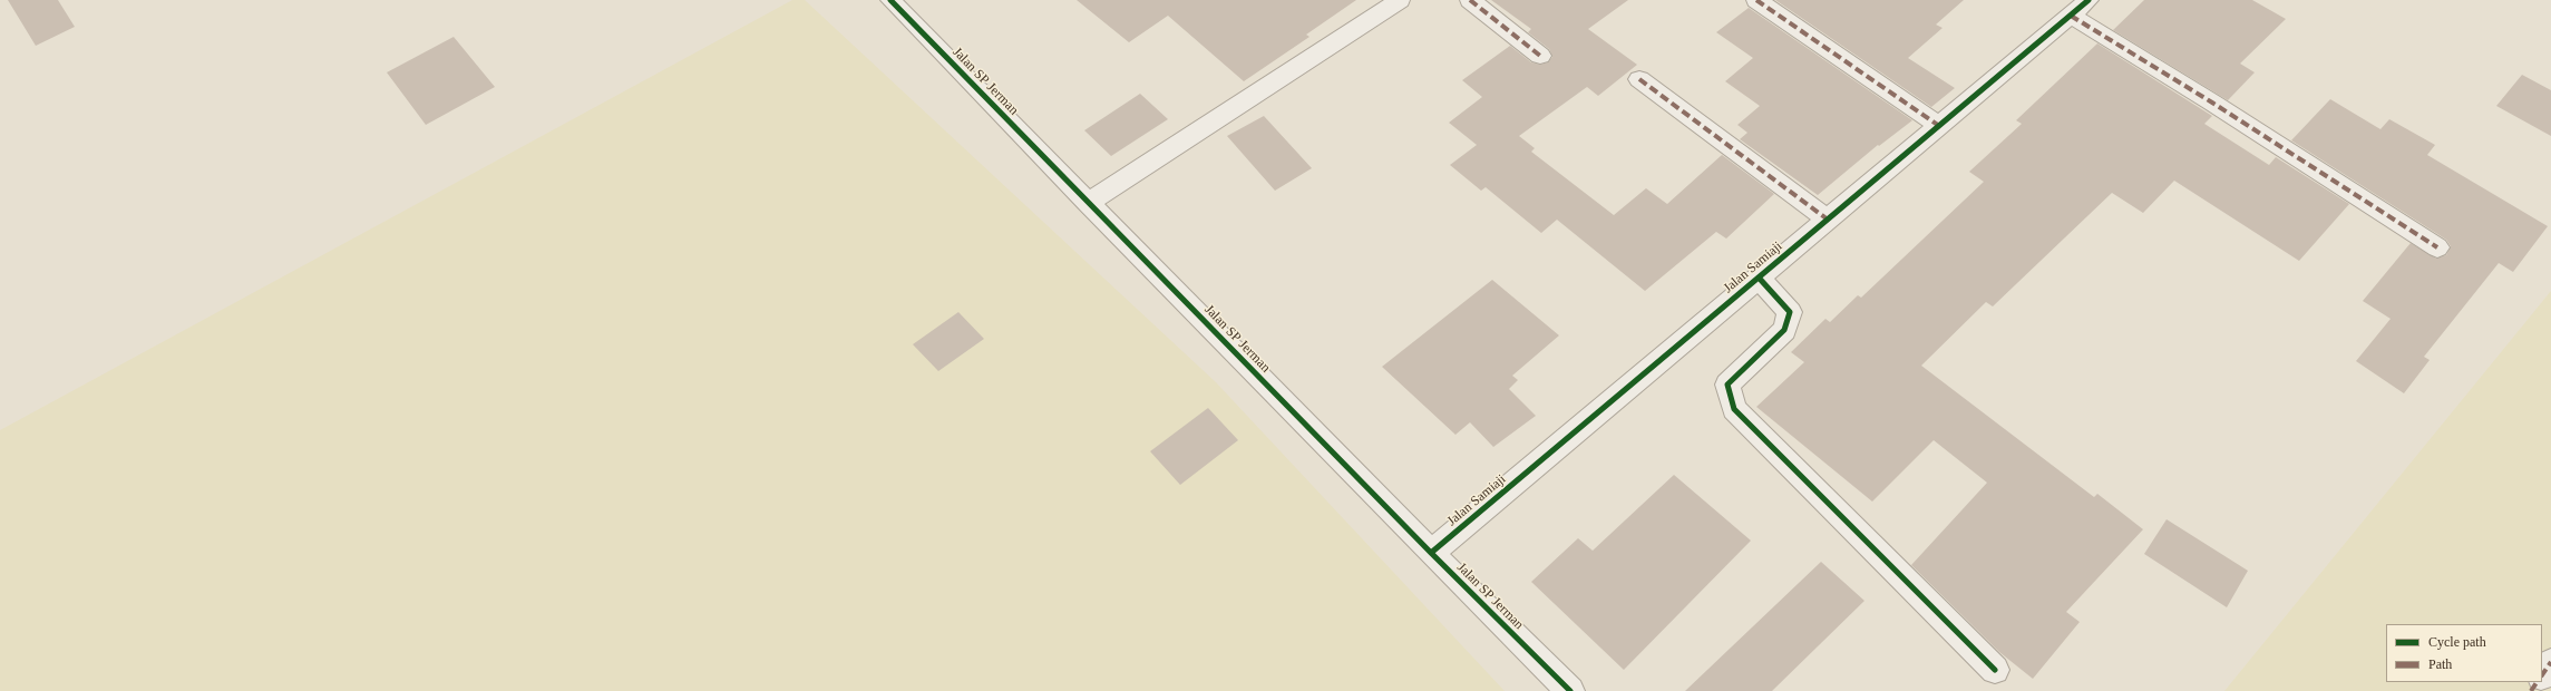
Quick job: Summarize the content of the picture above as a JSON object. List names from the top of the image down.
{
  "streets": {
    "street": ["Jalan SP Jerman", "Jalan Samiaji"]
  },
  "crossings": [
    ["Jalan SP Jerman", "Jalan Samiaji"]
  ],
  "legend": ["Cycle path", "Path"]
}
